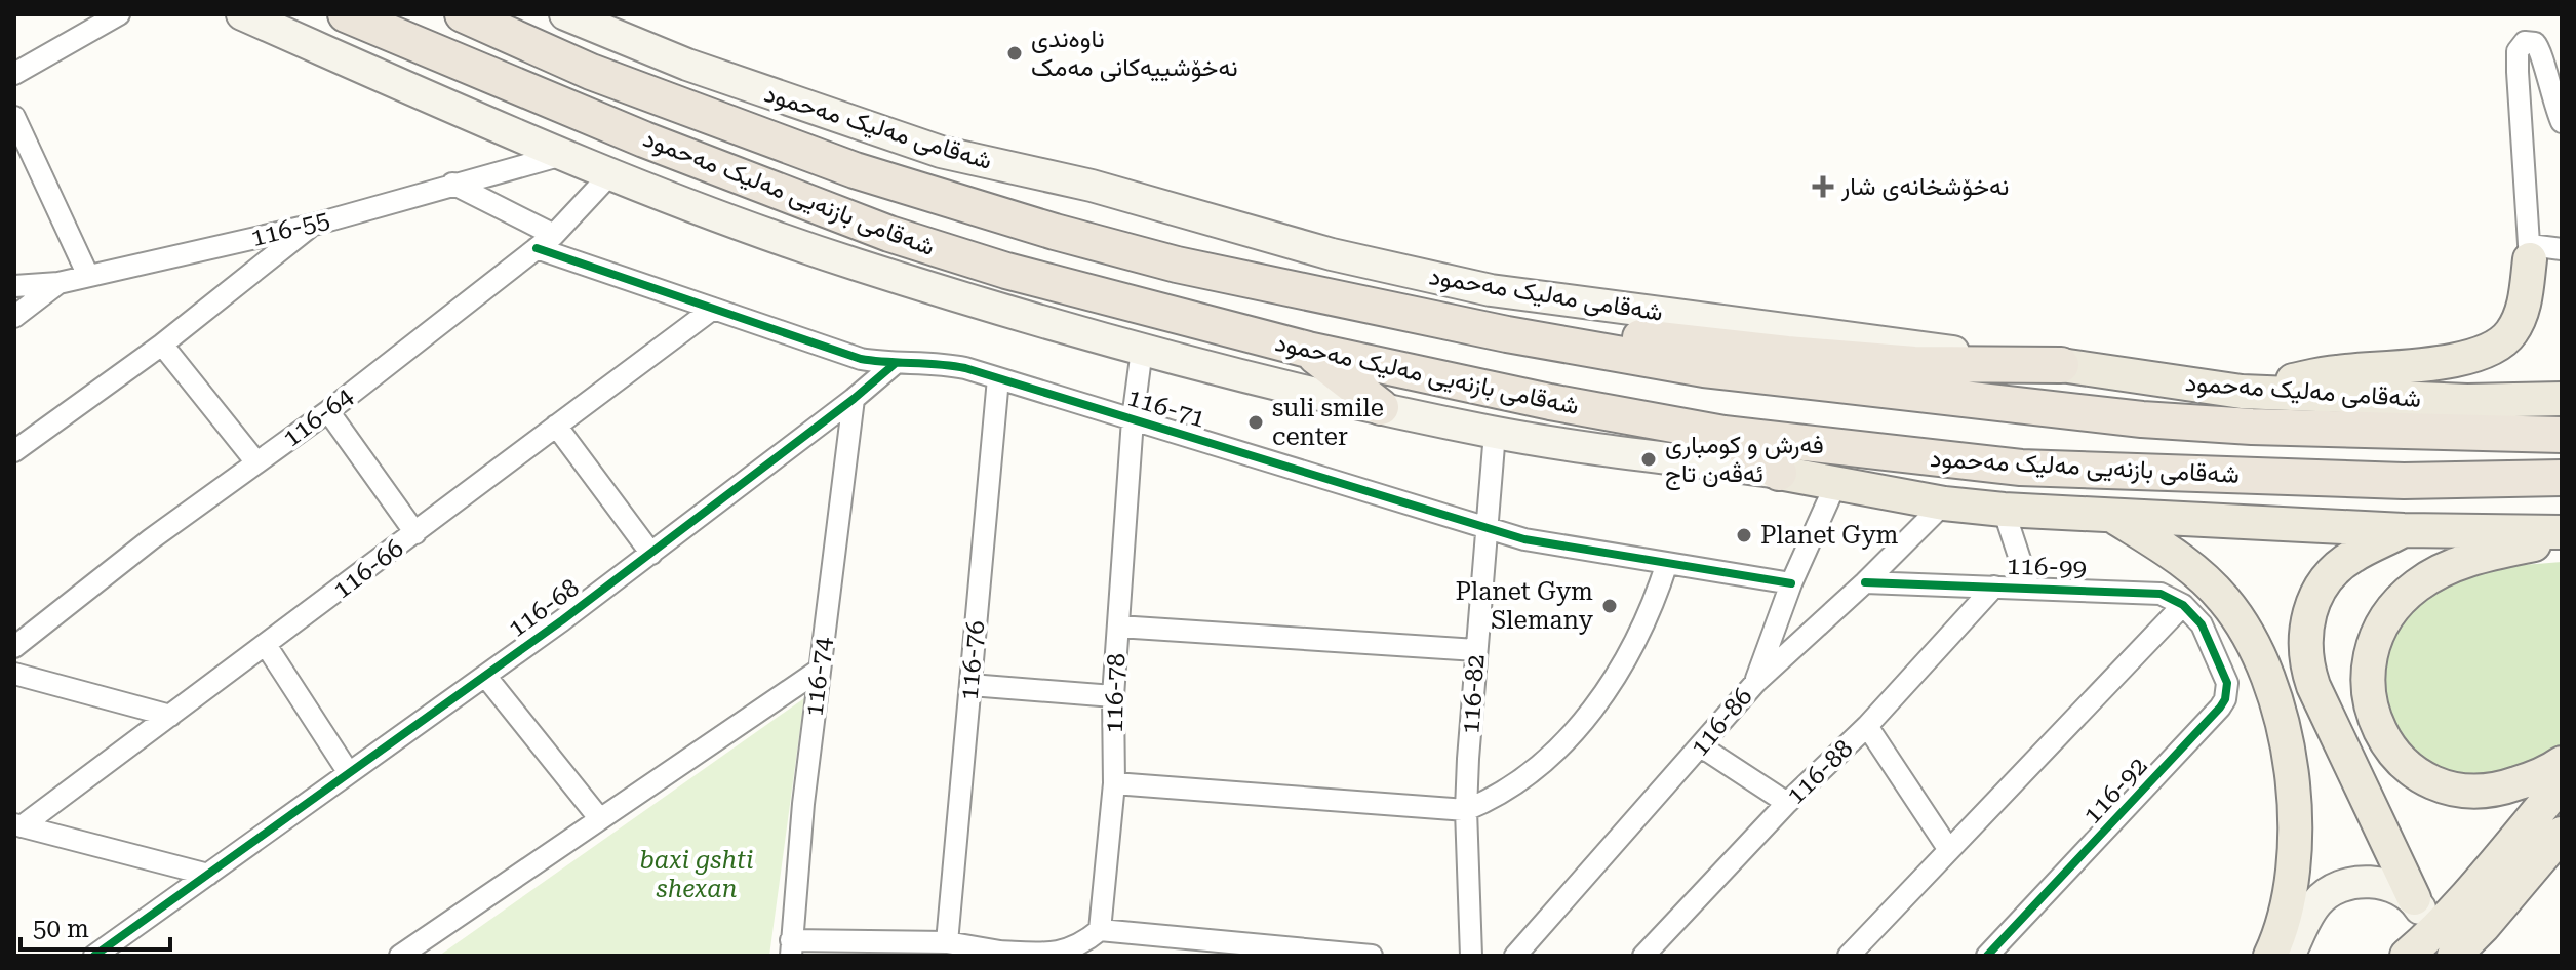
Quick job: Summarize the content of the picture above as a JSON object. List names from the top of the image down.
{
  "streets": {
    "highway": ["شەقامی بازنەیی مەلیک مەحمود"],
    "main road": ["شەقامی مەلیک مەحمود"],
    "street": [
      "116-55",
      "116-71",
      "116-64",
      "116-99",
      "116-66",
      "116-68",
      "116-76",
      "116-74",
      "116-78",
      "116-82",
      "116-86",
      "116-88",
      "116-92"
    ]
  },
  "crossings": [
    ["116-71", "116-64"],
    ["116-71", "116-66"],
    ["116-71", "116-68"],
    ["116-71", "116-76"],
    ["116-71", "116-78"],
    ["116-71", "116-82"],
    ["116-99", "116-86"],
    ["116-99", "116-88"],
    ["116-99", "116-92"],
    ["116-68", "116-74"]
  ],
  "parks": ["baxi gshti shexan"],
  "places": {
    "other": [
      "ناوەندی نەخۆشییەکانی مەمک",
      "suli smile center",
      "فەرش و کومباری ئەڤەن تاج",
      "Planet Gym",
      "Planet Gym Slemany"
    ],
    "health": ["نەخۆشخانەی شار"]
  },
  "scale_bar": "50 m"
}
